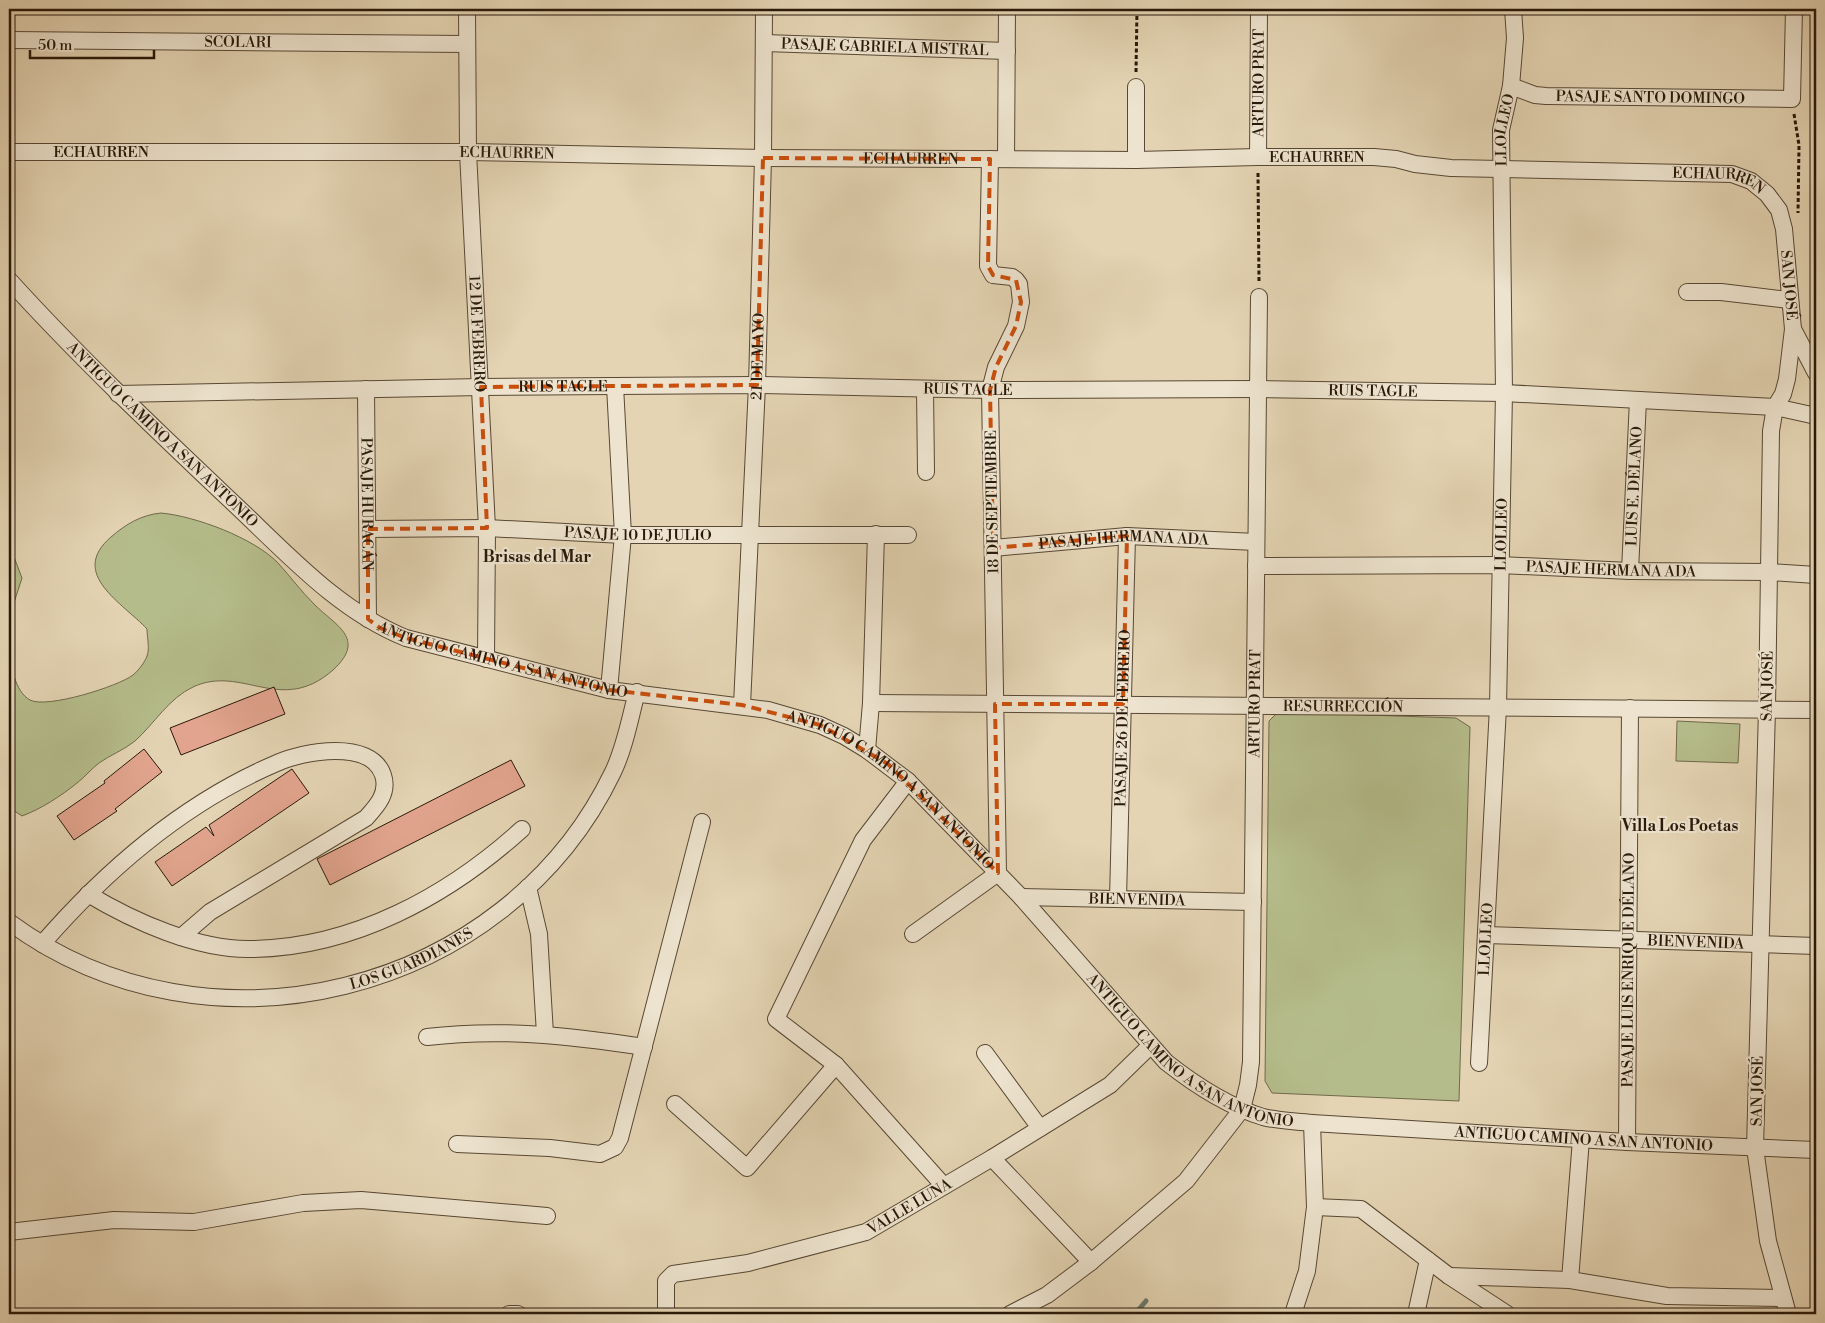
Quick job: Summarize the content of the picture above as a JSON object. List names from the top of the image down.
{
  "streets": {
    "street": [
      "SCOLARI",
      "PASAJE GABRIELA MISTRAL",
      "ARTURO PRAT",
      "PASAJE SANTO DOMINGO",
      "LLOLLEO",
      "ECHAURREN",
      "SAN JOSÉ",
      "12 DE FEBRERO",
      "21 DE MAYO",
      "RUIS TAGLE",
      "ANTIGUO CAMINO A SAN ANTONIO",
      "LUIS E. DÉLANO",
      "18 DE SEPTIEMBRE",
      "PASAJE HURACÁN",
      "PASAJE 10 DE JULIO",
      "PASAJE HERMANA ADA",
      "RESURRECCIÓN",
      "PASAJE 26 DE FEBRERO",
      "BIENVENIDA",
      "LOS GUARDIANES",
      "PASAJE LUIS ENRIQUE DÉLANO",
      "VALLE LUNA"
    ]
  },
  "crossings": [
    ["SCOLARI", "12 DE FEBRERO"],
    ["PASAJE GABRIELA MISTRAL", "21 DE MAYO"],
    ["PASAJE GABRIELA MISTRAL", "18 DE SEPTIEMBRE"],
    ["ARTURO PRAT", "ECHAURREN"],
    ["ARTURO PRAT", "RUIS TAGLE"],
    ["ARTURO PRAT", "ANTIGUO CAMINO A SAN ANTONIO"],
    ["ARTURO PRAT", "PASAJE HERMANA ADA"],
    ["ARTURO PRAT", "RESURRECCIÓN"],
    ["ARTURO PRAT", "BIENVENIDA"],
    ["PASAJE SANTO DOMINGO", "LLOLLEO"],
    ["LLOLLEO", "ECHAURREN"],
    ["LLOLLEO", "RUIS TAGLE"],
    ["LLOLLEO", "PASAJE HERMANA ADA"],
    ["LLOLLEO", "RESURRECCIÓN"],
    ["LLOLLEO", "BIENVENIDA"],
    ["ECHAURREN", "SAN JOSÉ"],
    ["ECHAURREN", "12 DE FEBRERO"],
    ["ECHAURREN", "21 DE MAYO"],
    ["ECHAURREN", "18 DE SEPTIEMBRE"],
    ["SAN JOSÉ", "RUIS TAGLE"],
    ["SAN JOSÉ", "ANTIGUO CAMINO A SAN ANTONIO"],
    ["SAN JOSÉ", "PASAJE HERMANA ADA"],
    ["SAN JOSÉ", "RESURRECCIÓN"],
    ["SAN JOSÉ", "BIENVENIDA"],
    ["12 DE FEBRERO", "RUIS TAGLE"],
    ["12 DE FEBRERO", "ANTIGUO CAMINO A SAN ANTONIO"],
    ["12 DE FEBRERO", "PASAJE 10 DE JULIO"],
    ["21 DE MAYO", "RUIS TAGLE"],
    ["21 DE MAYO", "ANTIGUO CAMINO A SAN ANTONIO"],
    ["21 DE MAYO", "PASAJE 10 DE JULIO"],
    ["RUIS TAGLE", "ANTIGUO CAMINO A SAN ANTONIO"],
    ["RUIS TAGLE", "LUIS E. DÉLANO"],
    ["RUIS TAGLE", "18 DE SEPTIEMBRE"],
    ["RUIS TAGLE", "PASAJE HURACÁN"],
    ["ANTIGUO CAMINO A SAN ANTONIO", "18 DE SEPTIEMBRE"],
    ["ANTIGUO CAMINO A SAN ANTONIO", "PASAJE HURACÁN"],
    ["ANTIGUO CAMINO A SAN ANTONIO", "BIENVENIDA"],
    ["ANTIGUO CAMINO A SAN ANTONIO", "LOS GUARDIANES"],
    ["ANTIGUO CAMINO A SAN ANTONIO", "PASAJE LUIS ENRIQUE DÉLANO"],
    ["ANTIGUO CAMINO A SAN ANTONIO", "VALLE LUNA"],
    ["LUIS E. DÉLANO", "PASAJE HERMANA ADA"],
    ["18 DE SEPTIEMBRE", "PASAJE HERMANA ADA"],
    ["18 DE SEPTIEMBRE", "RESURRECCIÓN"],
    ["PASAJE HURACÁN", "PASAJE 10 DE JULIO"],
    ["PASAJE HERMANA ADA", "PASAJE 26 DE FEBRERO"],
    ["RESURRECCIÓN", "PASAJE 26 DE FEBRERO"],
    ["RESURRECCIÓN", "PASAJE LUIS ENRIQUE DÉLANO"],
    ["PASAJE 26 DE FEBRERO", "BIENVENIDA"],
    ["BIENVENIDA", "PASAJE LUIS ENRIQUE DÉLANO"]
  ],
  "districts": ["Brisas del Mar", "Villa Los Poetas"],
  "scale_bar": "50 m"
}
